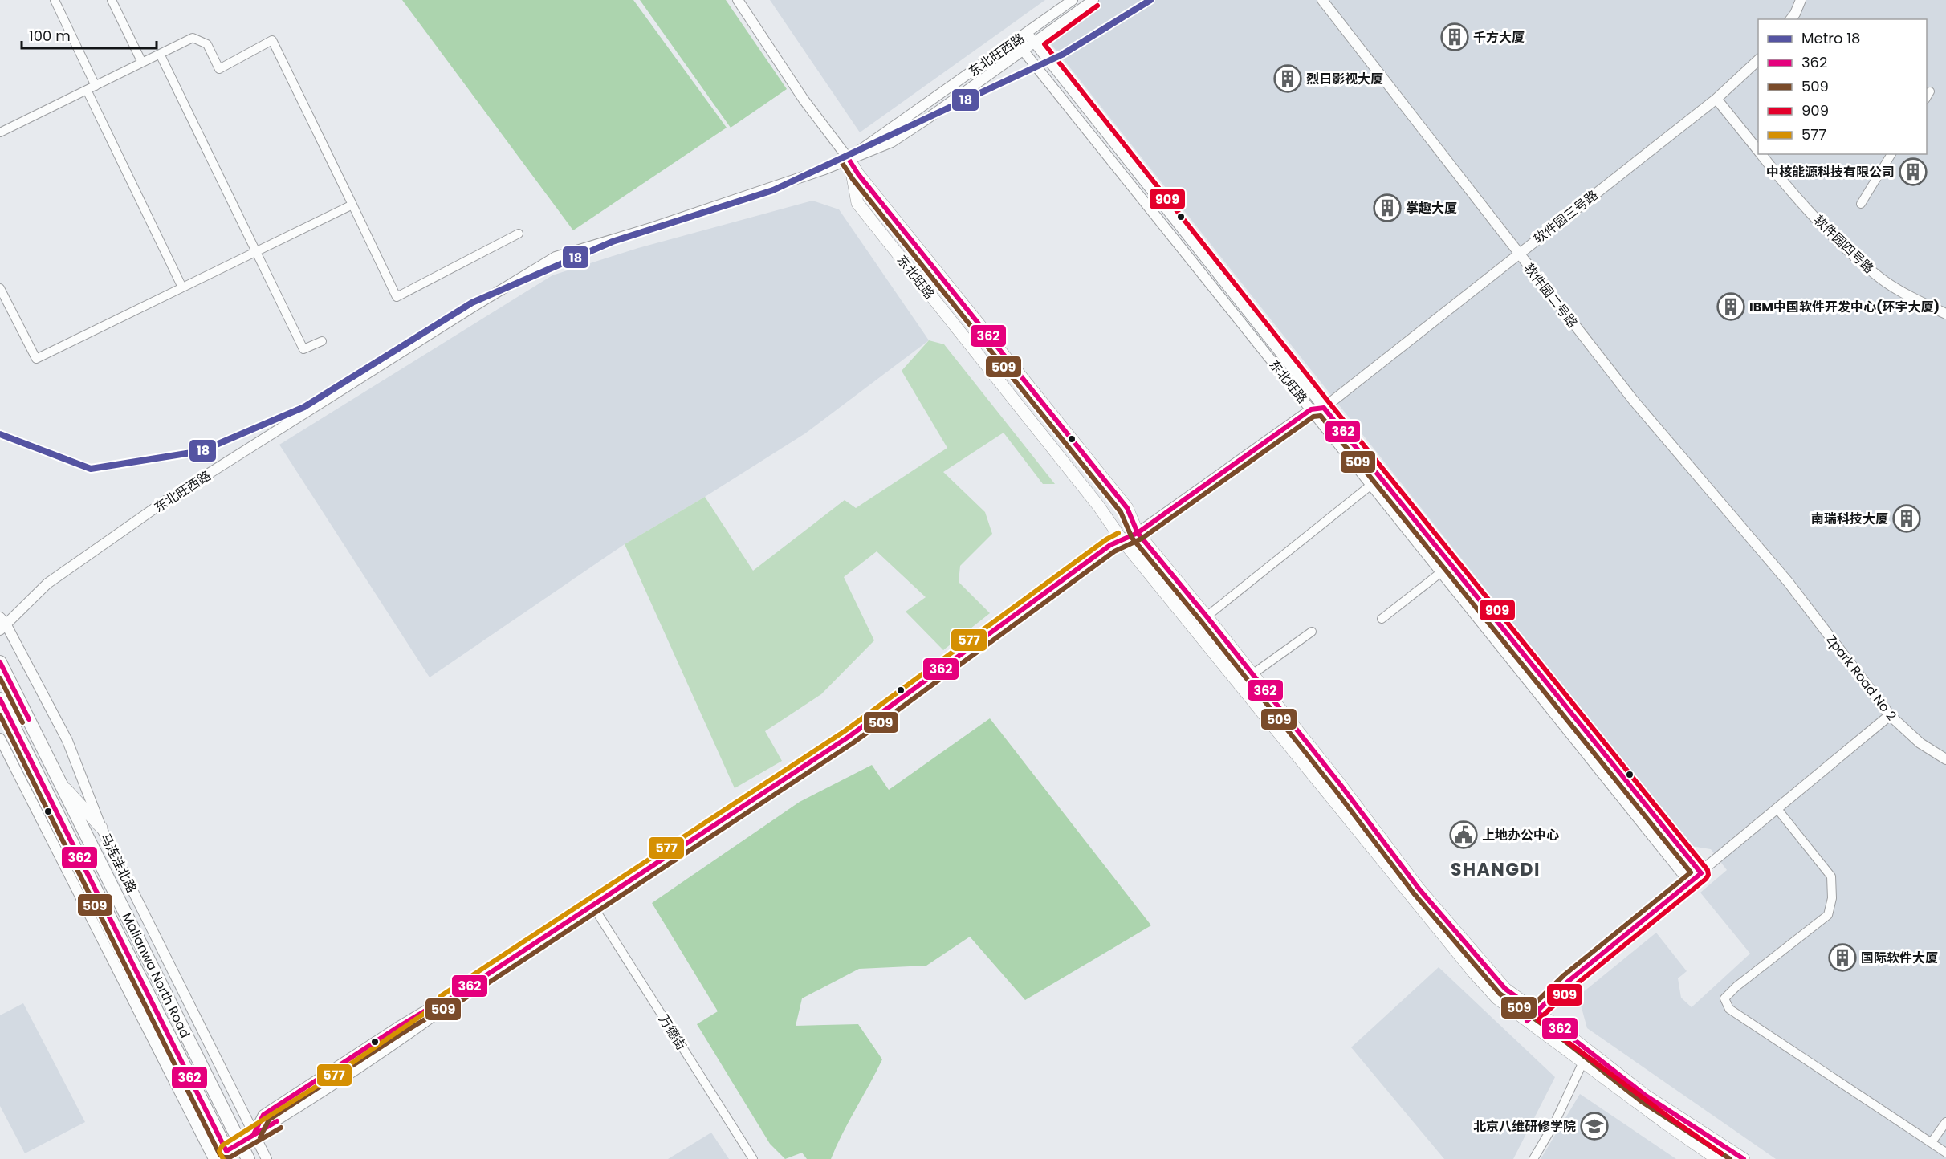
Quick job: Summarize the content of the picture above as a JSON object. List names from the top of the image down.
{
  "streets": {
    "main road": ["东北旺路", "Malianwa North Road"],
    "street": [
      "东北旺西路",
      "软件园三号路",
      "软件园四号路",
      "软件园二号路",
      "Zpark Road No 2",
      "马连洼北路",
      "万德街"
    ]
  },
  "crossings": [
    ["东北旺西路", "东北旺路"],
    ["东北旺西路", "马连洼北路"],
    ["软件园三号路", "软件园四号路"],
    ["软件园三号路", "东北旺路"],
    ["软件园三号路", "软件园二号路"],
    ["软件园三号路", "Zpark Road No 2"],
    ["软件园二号路", "Zpark Road No 2"]
  ],
  "districts": ["SHANGDI"],
  "places": {
    "building": [
      "千方大厦",
      "烈日影视大厦",
      "中核能源科技有限公司",
      "掌趣大厦",
      "IBM中国软件开发中心(环宇大厦)",
      "南瑞科技大厦",
      "国际软件大厦"
    ],
    "public building": ["上地办公中心"],
    "school or university": ["北京八维研修学院"]
  },
  "lines": [
    "metro line 18",
    "transit line 909",
    "transit line 362",
    "transit line 509",
    "transit line 577"
  ],
  "legend": [
    "Metro 18",
    "362",
    "509",
    "909",
    "577"
  ],
  "scale_bar": "100 m"
}
